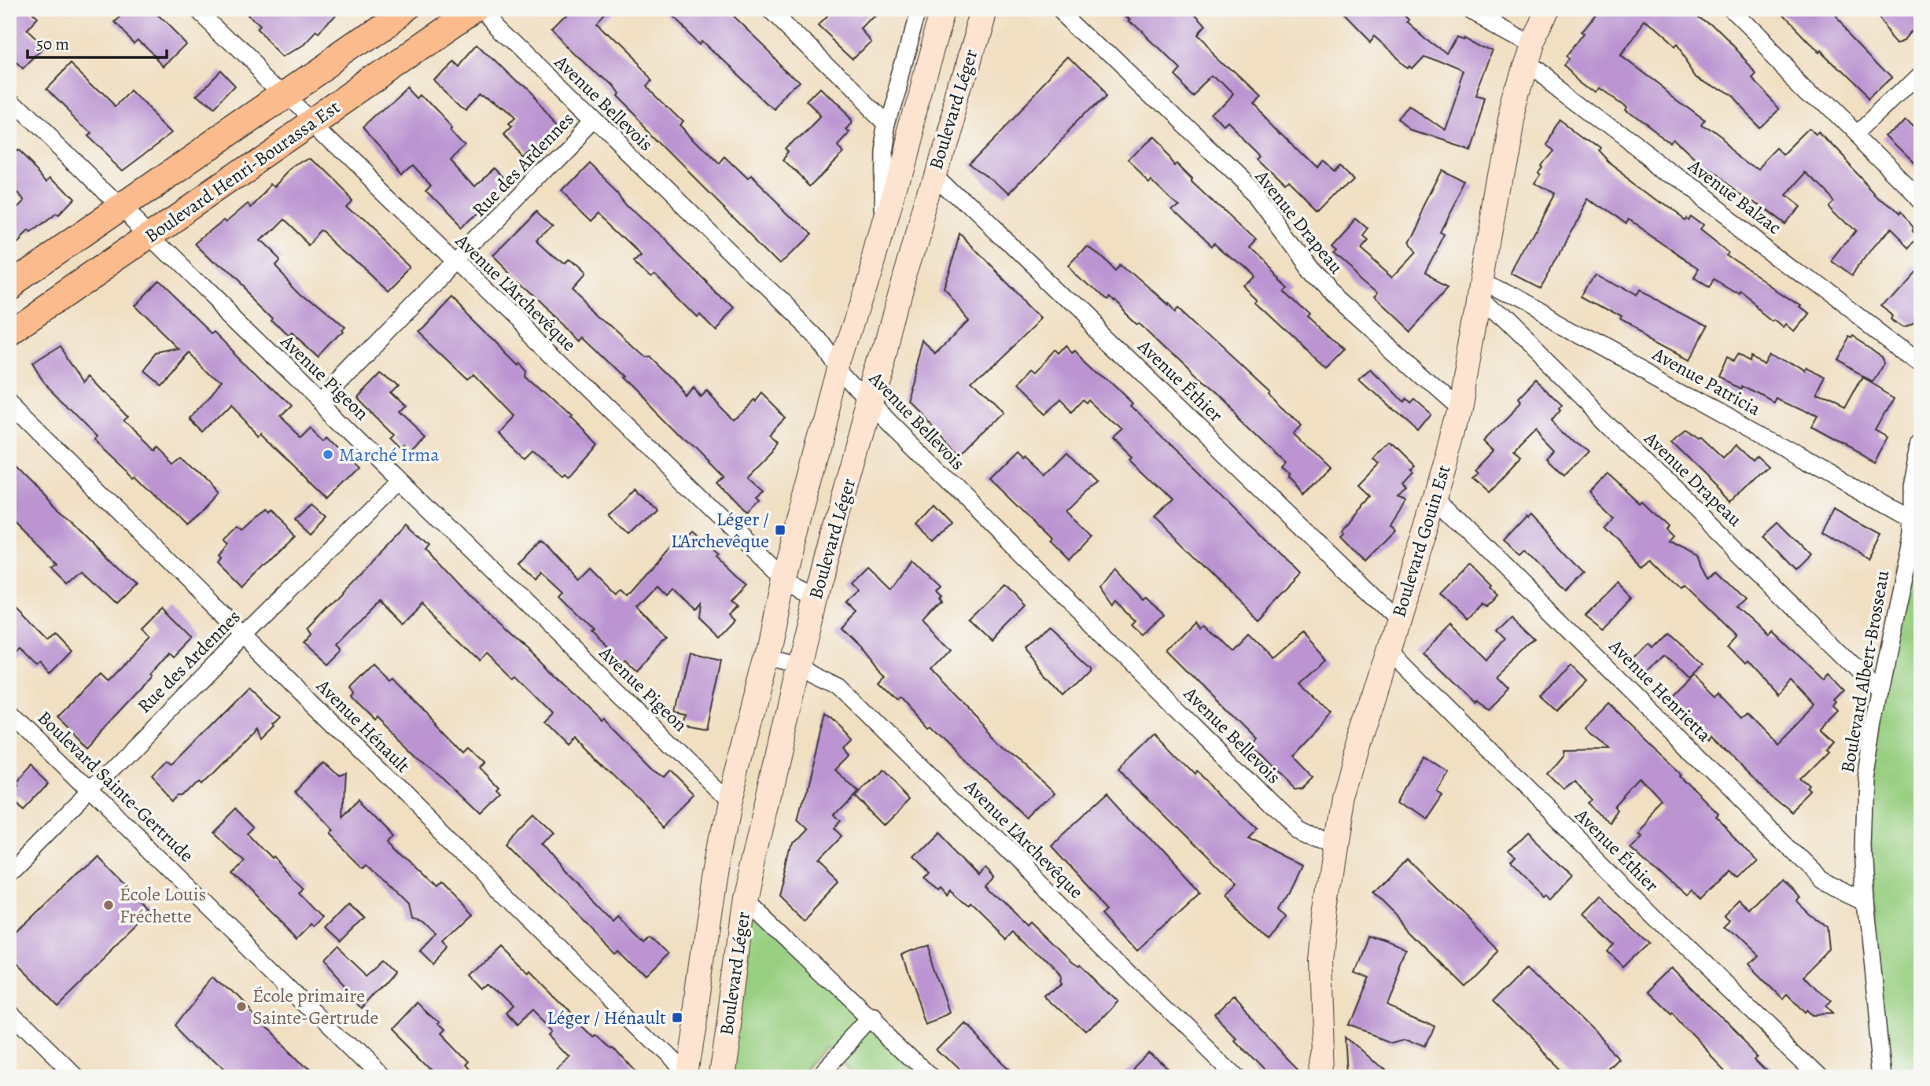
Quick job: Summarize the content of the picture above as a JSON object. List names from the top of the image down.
{
  "streets": {
    "main road": ["Boulevard Léger", "Boulevard Henri-Bourassa Est", "Boulevard Gouin Est"],
    "street": [
      "Avenue Bellevois",
      "Rue des Ardennes",
      "Avenue Balzac",
      "Avenue Drapeau",
      "Avenue L'Archevêque",
      "Avenue Pigeon",
      "Avenue Éthier",
      "Avenue Patricia",
      "Boulevard Albert-Brosseau",
      "Avenue Henrietta",
      "Avenue Hénault",
      "Boulevard Sainte-Gertrude"
    ]
  },
  "crossings": [
    ["Avenue Bellevois", "Boulevard Léger"],
    ["Avenue Bellevois", "Rue des Ardennes"],
    ["Avenue Bellevois", "Boulevard Gouin Est"],
    ["Boulevard Léger", "Avenue L'Archevêque"],
    ["Boulevard Léger", "Avenue Pigeon"],
    ["Boulevard Léger", "Avenue Éthier"],
    ["Boulevard Léger", "Avenue Hénault"],
    ["Rue des Ardennes", "Avenue L'Archevêque"],
    ["Rue des Ardennes", "Avenue Pigeon"],
    ["Rue des Ardennes", "Avenue Hénault"],
    ["Rue des Ardennes", "Boulevard Sainte-Gertrude"],
    ["Boulevard Henri-Bourassa Est", "Avenue L'Archevêque"],
    ["Boulevard Henri-Bourassa Est", "Avenue Pigeon"],
    ["Avenue Balzac", "Boulevard Gouin Est"],
    ["Avenue Drapeau", "Avenue Patricia"],
    ["Avenue Drapeau", "Boulevard Gouin Est"],
    ["Avenue Drapeau", "Boulevard Albert-Brosseau"],
    ["Avenue Éthier", "Boulevard Gouin Est"],
    ["Avenue Patricia", "Boulevard Gouin Est"],
    ["Avenue Patricia", "Boulevard Albert-Brosseau"],
    ["Boulevard Gouin Est", "Avenue Henrietta"],
    ["Boulevard Albert-Brosseau", "Avenue Henrietta"]
  ],
  "places": {
    "other": ["Marché Irma", "École Louis Fréchette", "École primaire Sainte-Gertrude"],
    "transit": ["Léger / L'Archevêque", "Léger / Hénault"]
  },
  "scale_bar": "50 m"
}
